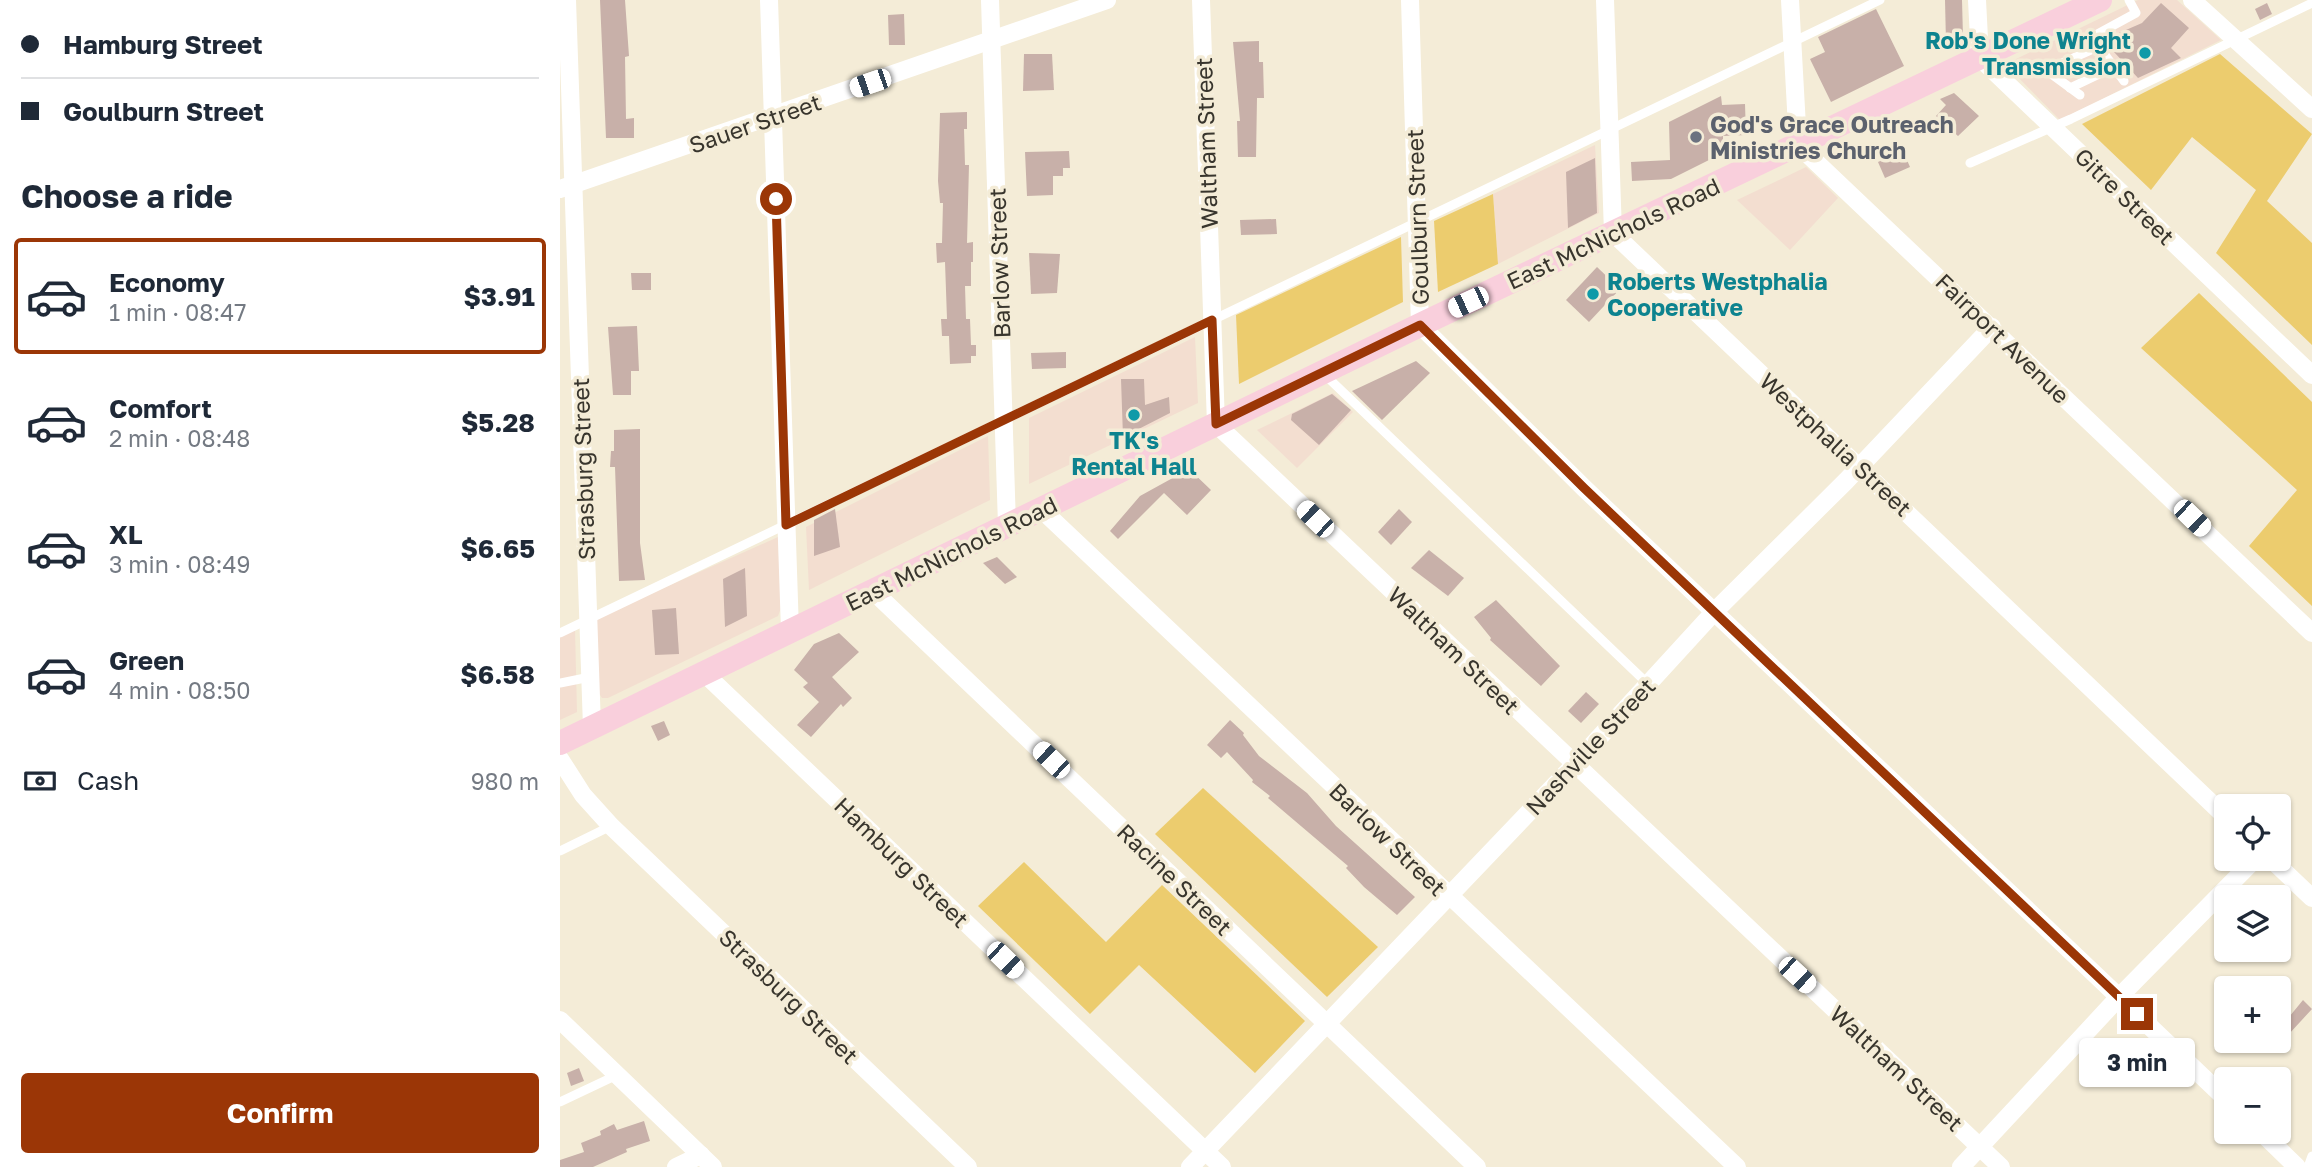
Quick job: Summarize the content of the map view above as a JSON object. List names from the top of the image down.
{
  "streets": {
    "street": [
      "Sauer Street",
      "Waltham Street",
      "Gitre Street",
      "Goulburn Street",
      "East McNichols Road",
      "Barlow Street",
      "Fairport Avenue",
      "Westphalia Street",
      "Strasburg Street",
      "Nashville Street",
      "Hamburg Street",
      "Racine Street"
    ]
  },
  "crossings": [
    ["Sauer Street", "Barlow Street"],
    ["Sauer Street", "Strasburg Street"],
    ["Waltham Street", "East McNichols Road"],
    ["Waltham Street", "Nashville Street"],
    ["Gitre Street", "East McNichols Road"],
    ["Goulburn Street", "East McNichols Road"],
    ["Goulburn Street", "Nashville Street"],
    ["East McNichols Road", "Barlow Street"],
    ["East McNichols Road", "Fairport Avenue"],
    ["East McNichols Road", "Westphalia Street"],
    ["East McNichols Road", "Strasburg Street"],
    ["East McNichols Road", "Hamburg Street"],
    ["East McNichols Road", "Racine Street"],
    ["Barlow Street", "Nashville Street"],
    ["Fairport Avenue", "Nashville Street"],
    ["Westphalia Street", "Nashville Street"],
    ["Nashville Street", "Hamburg Street"],
    ["Nashville Street", "Racine Street"]
  ],
  "places": [
    "Rob's Done Wright Transmission",
    "God's Grace Outreach Ministries Church",
    "Roberts Westphalia Cooperative",
    "TK's Rental Hall"
  ],
  "page": {
    "banner": ["Hamburg Street", "Goulburn Street"],
    "heading": "Choose a ride",
    "list": [
      {
        "name": "Economy",
        "note": "1 min · 08:47",
        "value": "$3.91"
      },
      {
        "name": "Comfort",
        "note": "2 min · 08:48",
        "value": "$5.28"
      },
      {
        "name": "XL",
        "note": "3 min · 08:49",
        "value": "$6.65"
      },
      {
        "name": "Green",
        "note": "4 min · 08:50",
        "value": "$6.58"
      }
    ],
    "pay": ["Cash", "980 m"],
    "map_buttons": ["+", "−"],
    "bubble": "3 min",
    "buttons": "Confirm"
  }
}
